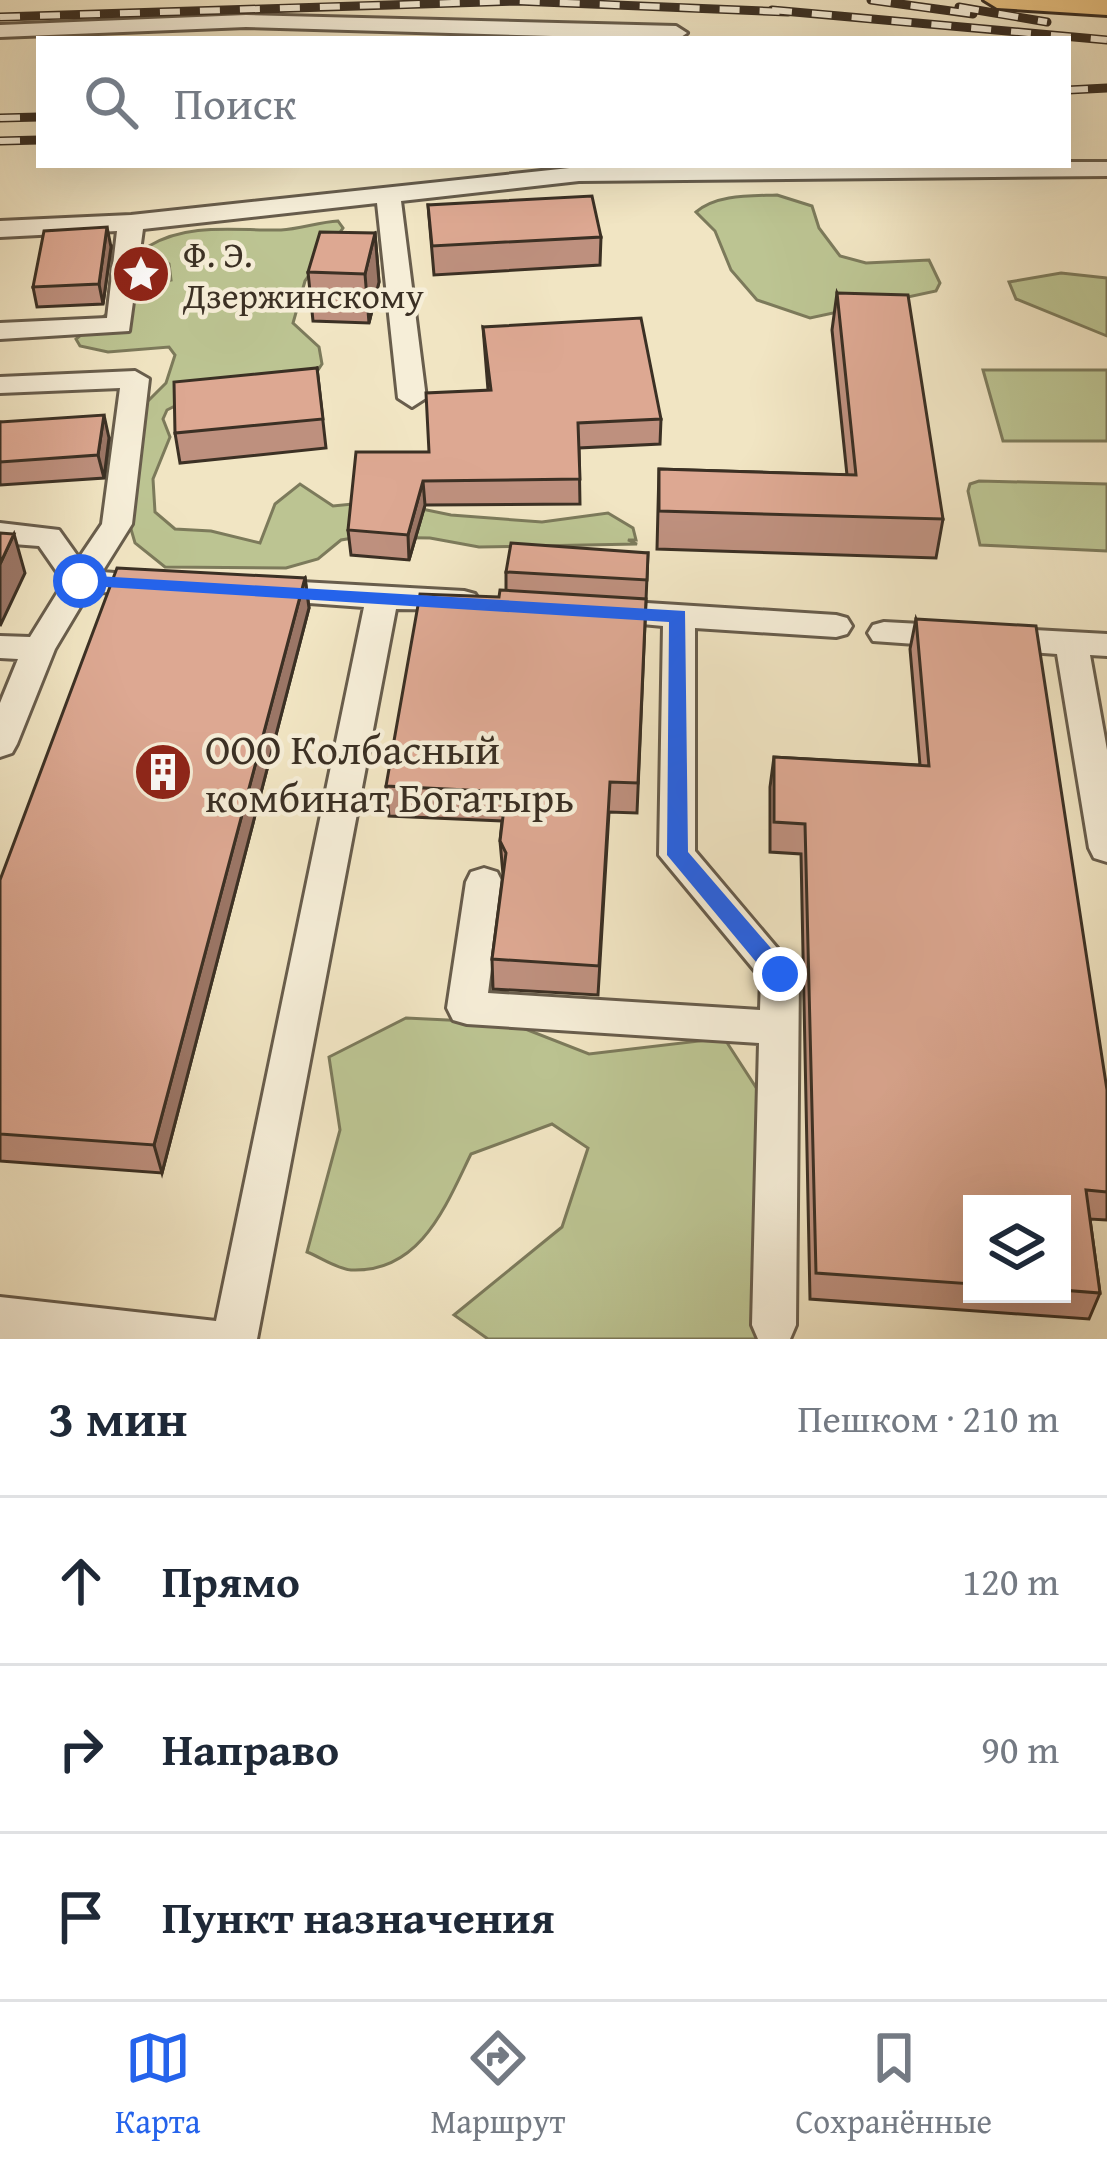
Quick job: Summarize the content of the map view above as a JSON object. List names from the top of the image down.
{
  "places": {
    "place": ["Ф. Э. Дзержинскому"],
    "building": ["ООО Колбасный комбинат Богатырь"]
  },
  "page": {
    "search": "Поиск",
    "heading": ["3 мин", "Пешком · 210 m"],
    "list": [
      ["Прямо", "120 m"],
      ["Направо", "90 m"],
      "Пункт назначения"
    ],
    "nav": ["Карта", "Маршрут", "Сохранённые"]
  }
}
